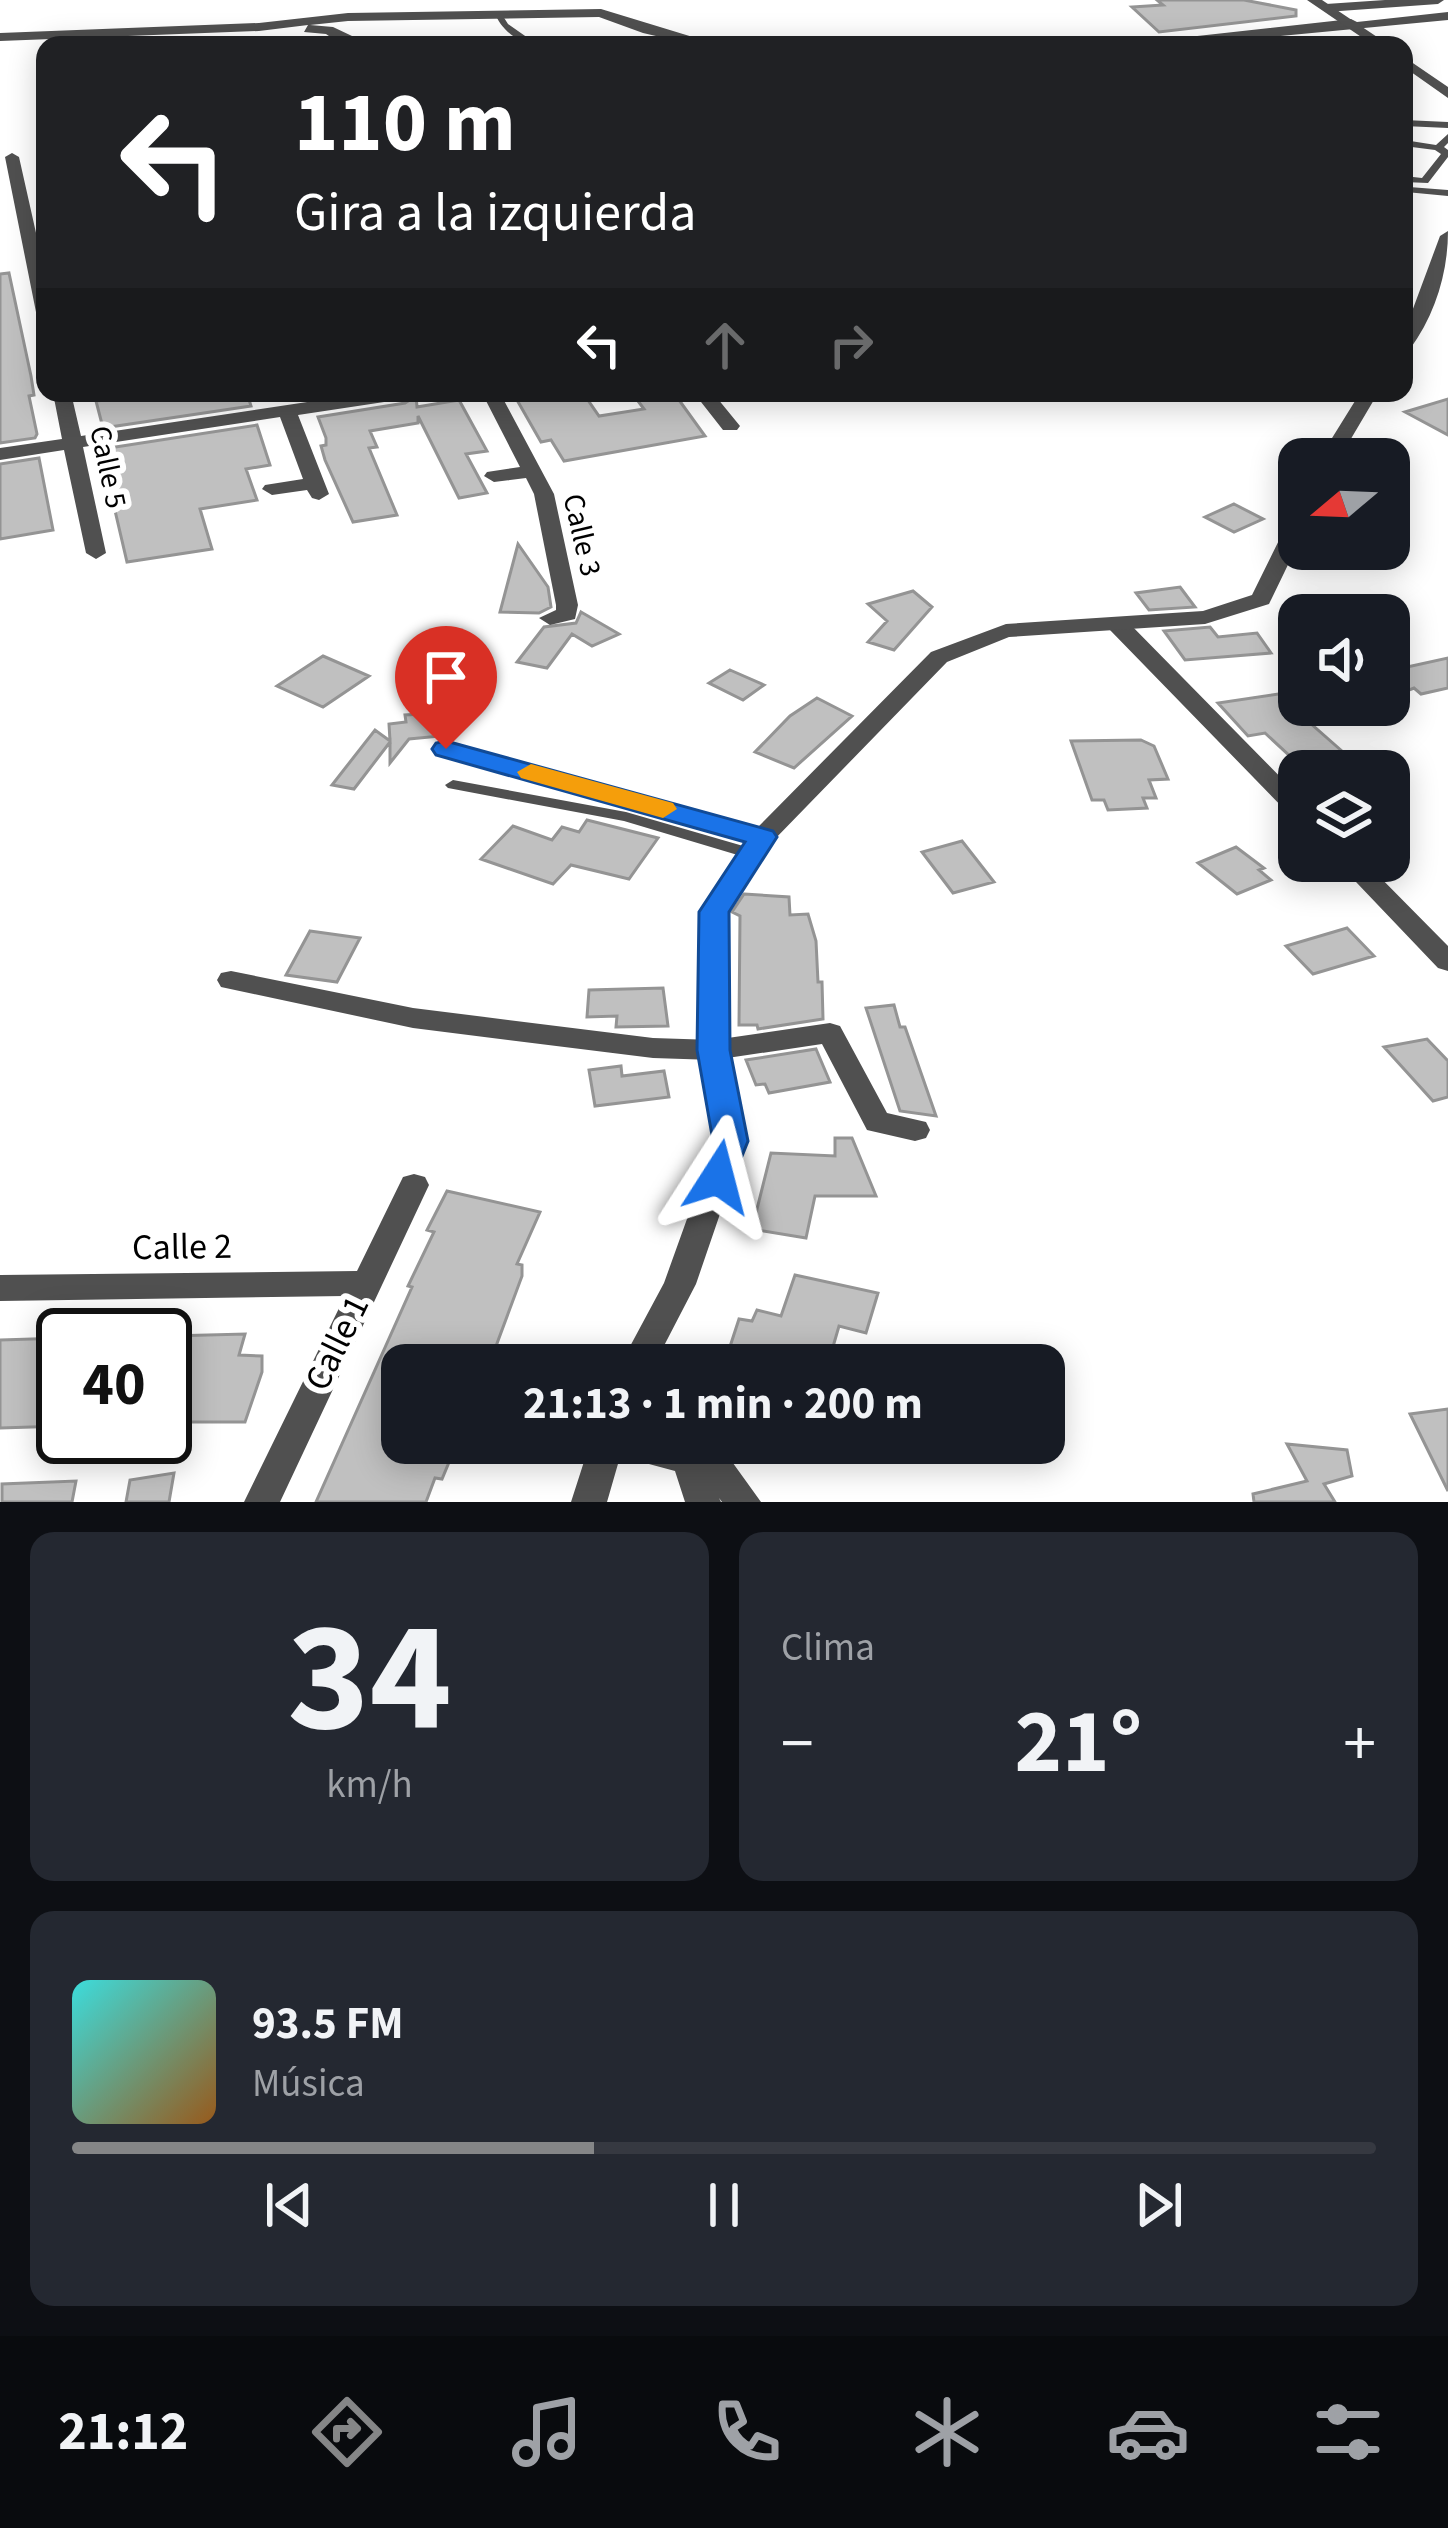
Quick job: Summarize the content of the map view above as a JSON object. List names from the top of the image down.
{
  "streets": {
    "street": [
      "Calle 5",
      "Calle 3",
      "Calle 2",
      "Calle 1"
    ]
  },
  "crossings": [
    ["Calle 2", "Calle 1"]
  ],
  "north": "left",
  "page": {
    "turn": ["110 m", "Gira a la izquierda"],
    "limit": "40",
    "trip": "21:13 · 1 min · 200 m",
    "tile": [
      ["34", "km/h"],
      "Clima"
    ],
    "heat": ["−", "21°", "+"],
    "song": ["93.5 FM", "Música"],
    "tabs": "21:12"
  }
}
